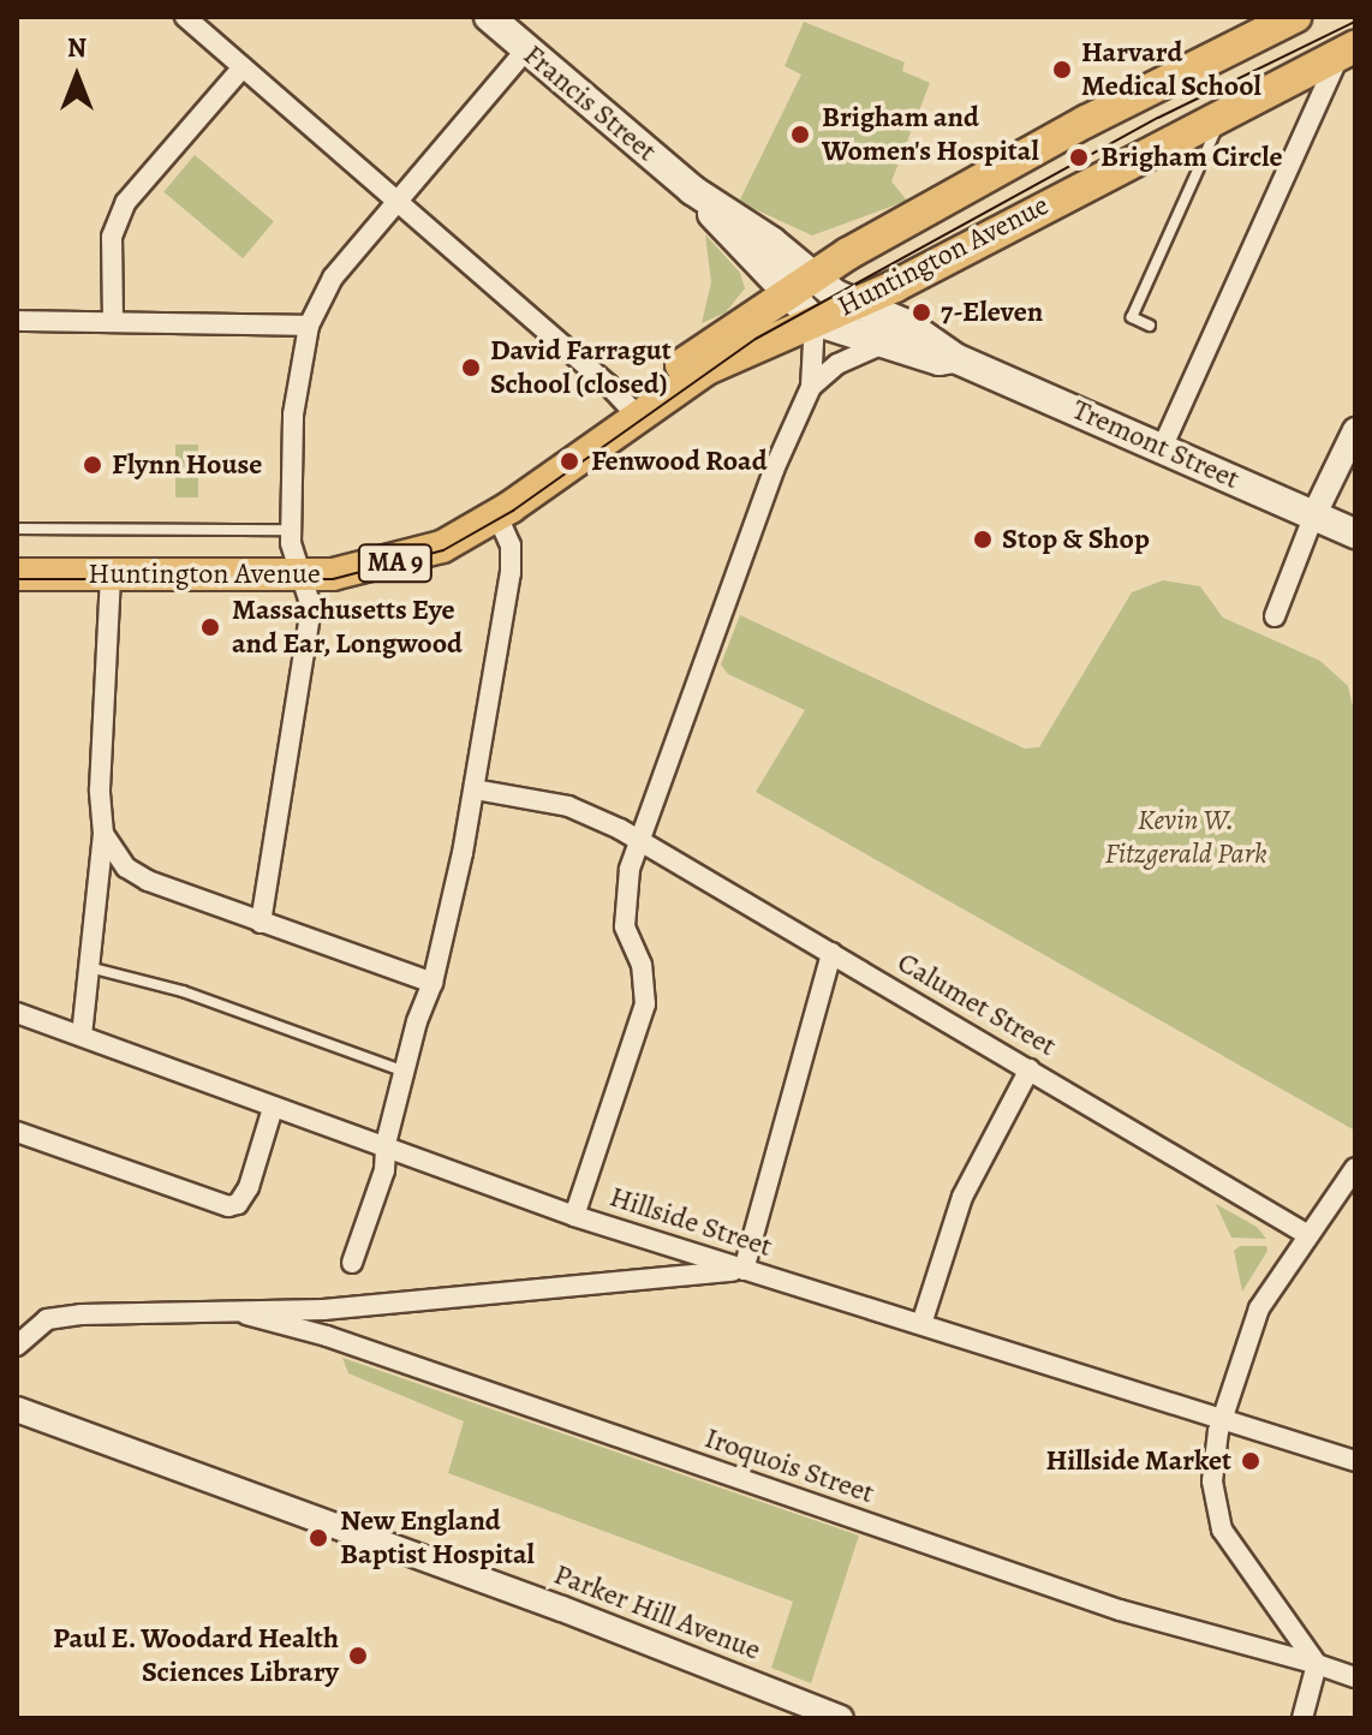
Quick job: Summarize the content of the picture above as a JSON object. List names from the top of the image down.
{
  "streets": {
    "main road": [
      "Francis Street",
      "Huntington Avenue",
      "Tremont Street",
      "MA 9"
    ],
    "street": [
      "Calumet Street",
      "Hillside Street",
      "Iroquois Street",
      "Parker Hill Avenue"
    ]
  },
  "crossings": [
    ["Francis Street", "Huntington Avenue"],
    ["Francis Street", "Tremont Street"],
    ["Huntington Avenue", "Tremont Street"]
  ],
  "parks": ["Kevin W. Fitzgerald Park"],
  "places": [
    "Harvard Medical School",
    "Brigham and Women's Hospital",
    "Brigham Circle",
    "7-Eleven",
    "David Farragut School (closed)",
    "Fenwood Road",
    "Flynn House",
    "Stop & Shop",
    "Massachusetts Eye and Ear, Longwood",
    "Hillside Market",
    "New England Baptist Hospital",
    "Paul E. Woodard Health Sciences Library"
  ],
  "north": "top"
}
